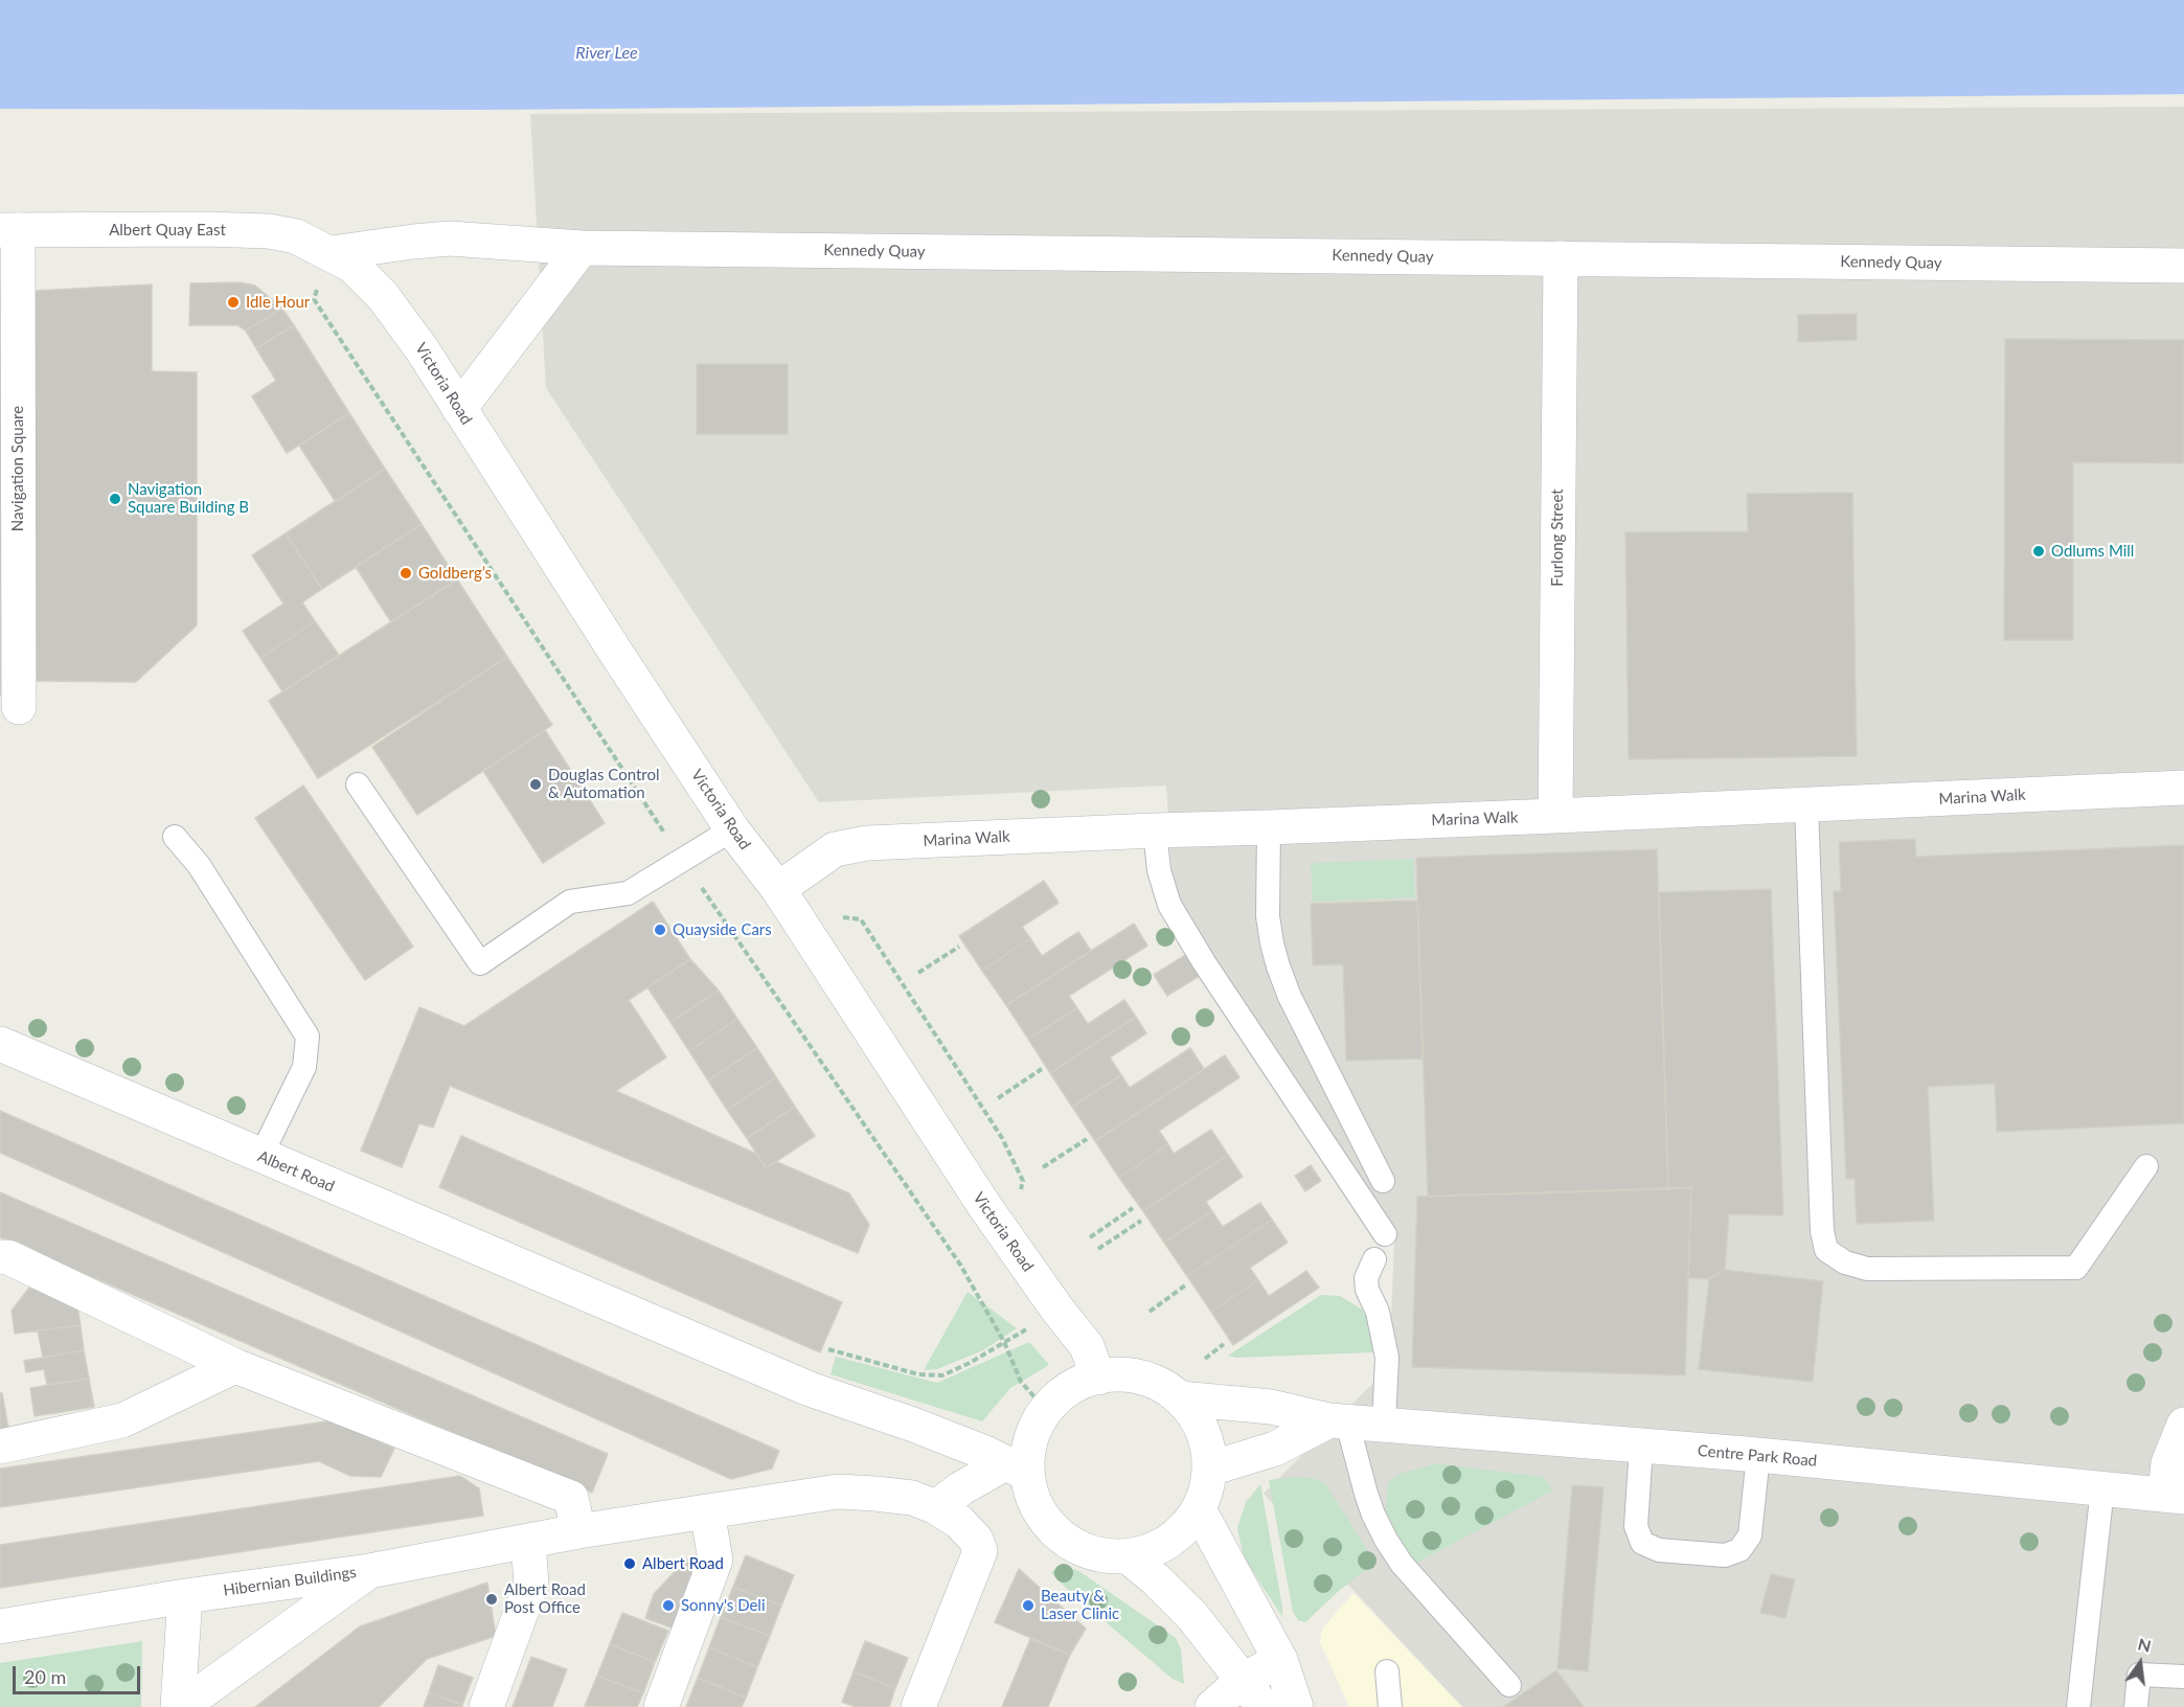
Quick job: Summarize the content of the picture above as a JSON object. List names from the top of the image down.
{
  "streets": {
    "street": [
      "Albert Quay East",
      "Kennedy Quay",
      "Victoria Road",
      "Navigation Square",
      "Furlong Street",
      "Marina Walk",
      "Albert Road",
      "Centre Park Road",
      "Hibernian Buildings"
    ]
  },
  "crossings": [
    ["Albert Quay East", "Kennedy Quay"],
    ["Albert Quay East", "Victoria Road"],
    ["Albert Quay East", "Navigation Square"],
    ["Kennedy Quay", "Victoria Road"],
    ["Kennedy Quay", "Furlong Street"],
    ["Victoria Road", "Marina Walk"],
    ["Victoria Road", "Albert Road"],
    ["Victoria Road", "Centre Park Road"],
    ["Furlong Street", "Marina Walk"],
    ["Albert Road", "Centre Park Road"]
  ],
  "water": ["River Lee"],
  "places": [
    "Idle Hour",
    "Navigation Square Building B",
    "Odlums Mill",
    "Goldberg’s",
    "Douglas Control & Automation",
    "Quayside Cars",
    "Albert Road",
    "Albert Road Post Office",
    "Sonny's Deli",
    "Beauty & Laser Clinic"
  ],
  "scale_bar": "20 m",
  "north": "top"
}
